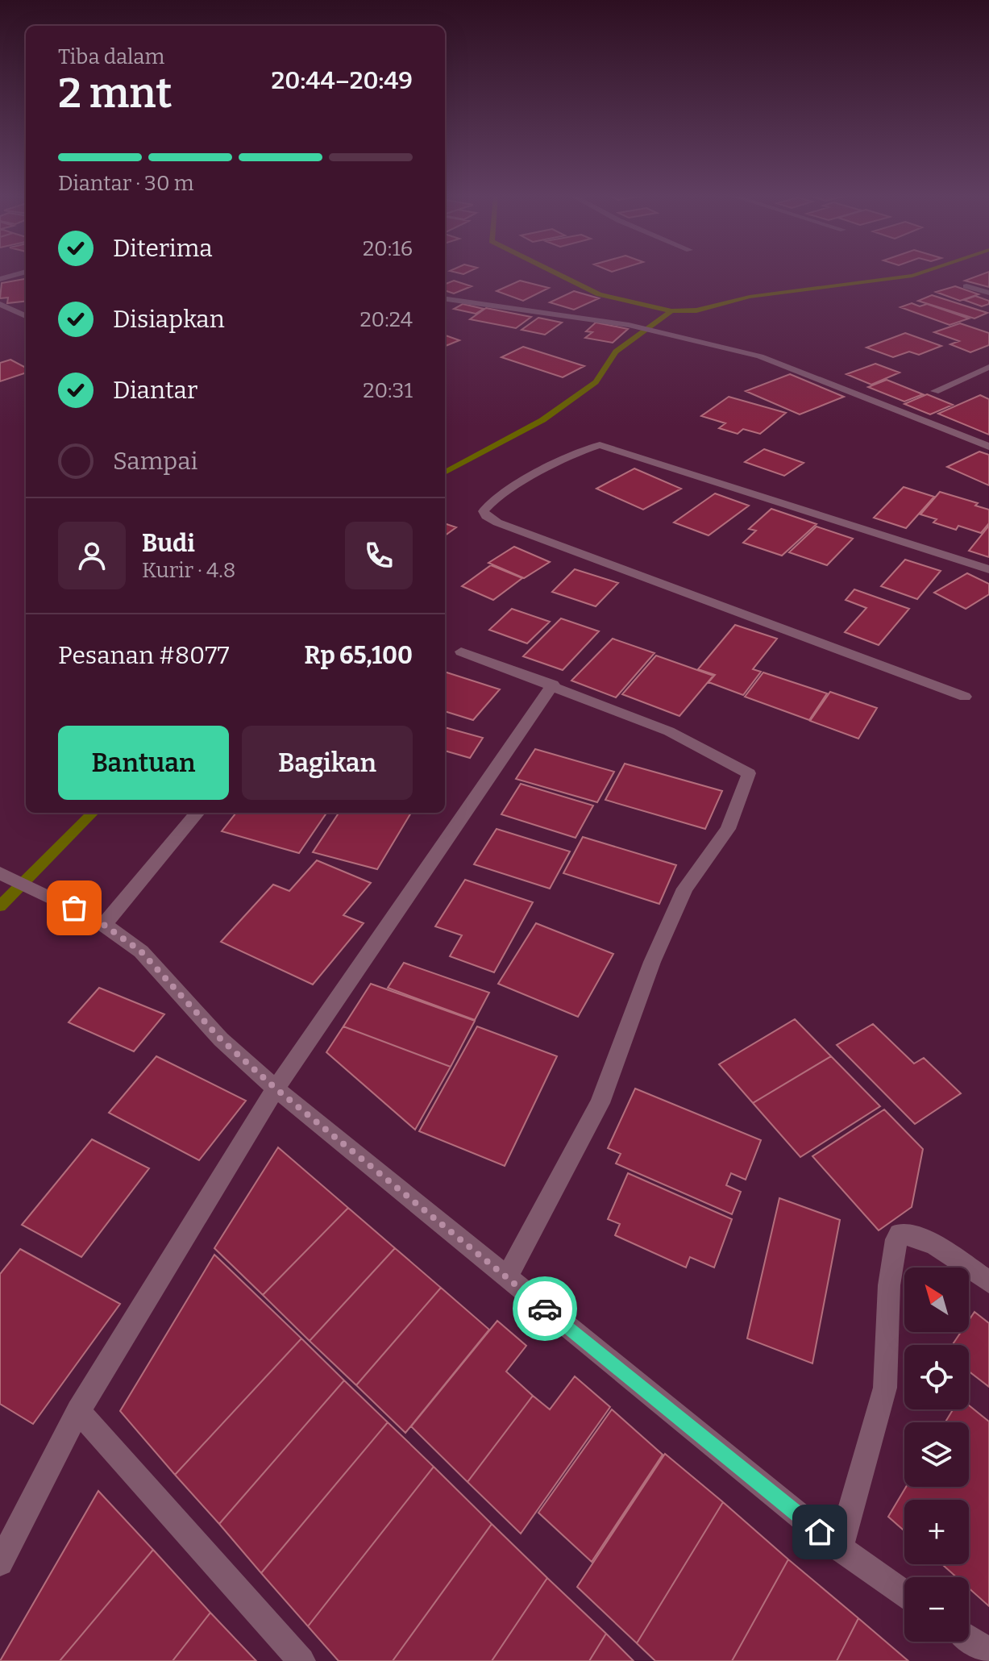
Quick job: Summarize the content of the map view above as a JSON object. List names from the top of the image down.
{
  "north": "top left",
  "page": {
    "heading": ["2 mnt", "Tiba dalam", "20:44–20:49"],
    "panel": [
      "Budi",
      "Kurir · 4.8",
      "Pesanan #8077",
      "Rp 65,100"
    ],
    "bar": "Diantar · 30 m",
    "list": [
      ["Diterima", "20:16"],
      ["Disiapkan", "20:24"],
      ["Diantar", "20:31"],
      "Sampai"
    ],
    "buttons": ["Bantuan", "Bagikan"],
    "map_buttons": ["+", "−"]
  }
}
